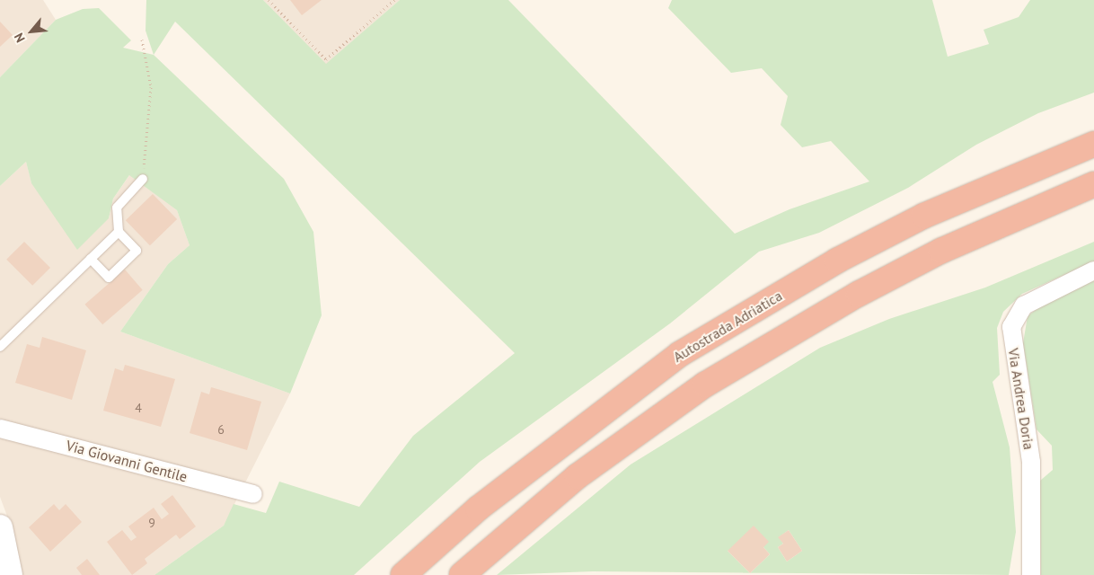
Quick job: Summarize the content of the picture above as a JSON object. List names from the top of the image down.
{
  "streets": {
    "highway": ["Autostrada Adriatica"],
    "street": ["Via Andrea Doria", "Via Giovanni Gentile"]
  },
  "house_numbers": ["4", "6", "9"],
  "north": "bottom left"
}
